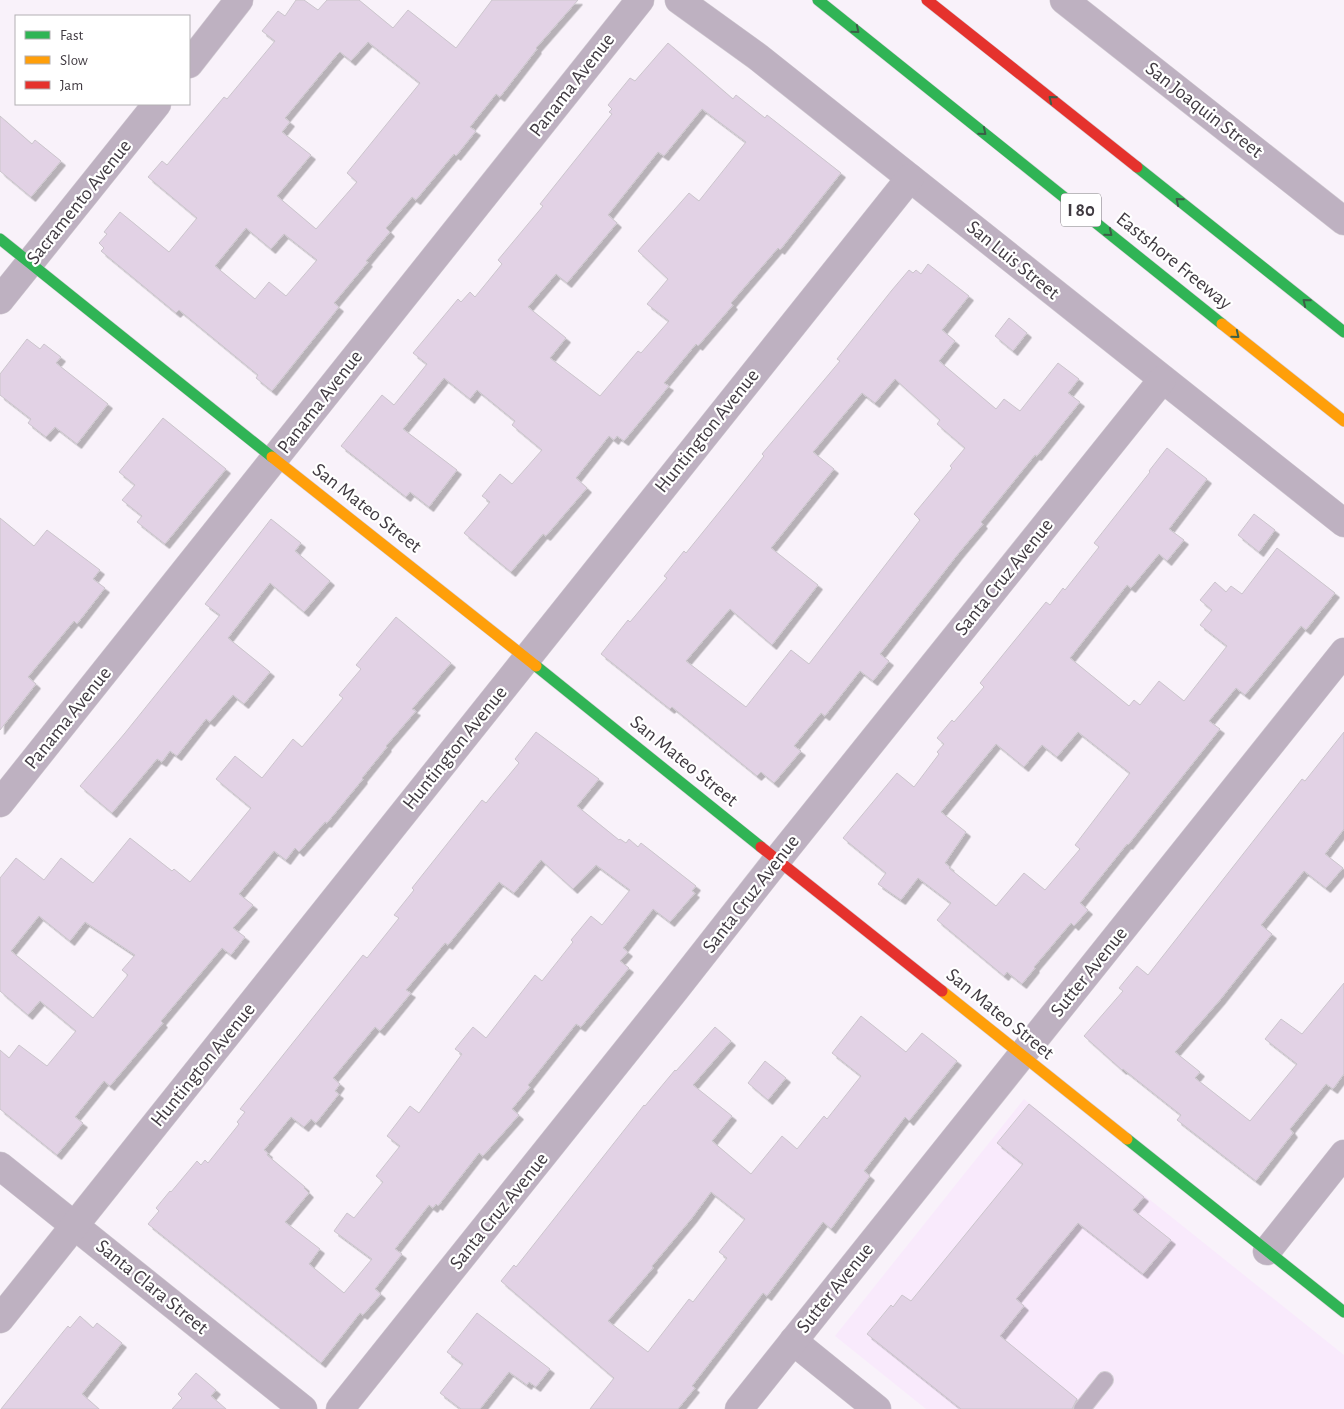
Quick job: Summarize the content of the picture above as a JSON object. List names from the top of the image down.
{
  "streets": {
    "main road": ["I 80", "Eastshore Freeway", "San Mateo Street"],
    "street": [
      "Panama Avenue",
      "San Joaquin Street",
      "Sacramento Avenue",
      "San Luis Street",
      "Huntington Avenue",
      "Santa Cruz Avenue",
      "Sutter Avenue",
      "Santa Clara Street"
    ]
  },
  "crossings": [
    ["Panama Avenue", "San Mateo Street"],
    ["Sacramento Avenue", "San Mateo Street"],
    ["San Luis Street", "Huntington Avenue"],
    ["San Luis Street", "Santa Cruz Avenue"],
    ["Huntington Avenue", "San Mateo Street"],
    ["Huntington Avenue", "Santa Clara Street"],
    ["San Mateo Street", "Santa Cruz Avenue"],
    ["San Mateo Street", "Sutter Avenue"]
  ],
  "legend": ["Fast", "Slow", "Jam"]
}
